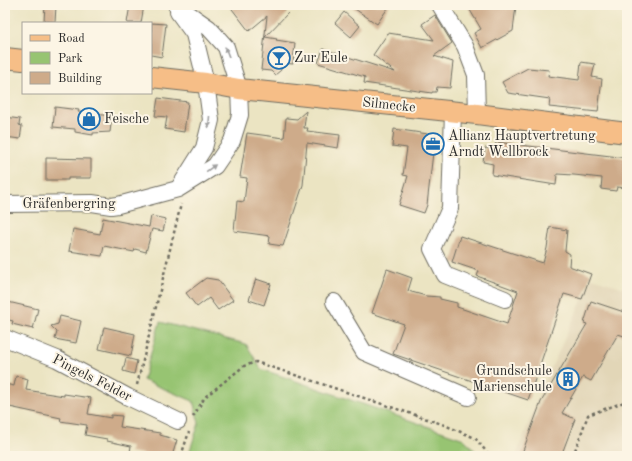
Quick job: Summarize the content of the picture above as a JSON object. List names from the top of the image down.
{
  "streets": {
    "main road": ["Silmecke"],
    "street": ["Gräfenbergring", "Pingels Felder"]
  },
  "crossings": [
    ["Silmecke", "Gräfenbergring"]
  ],
  "places": {
    "bar": ["Zur Eule"],
    "shop": ["Feische"],
    "office": ["Allianz Hauptvertretung Arndt Wellbrock"],
    "building": ["Grundschule Marienschule"]
  },
  "legend": ["Road", "Park", "Building"]
}
